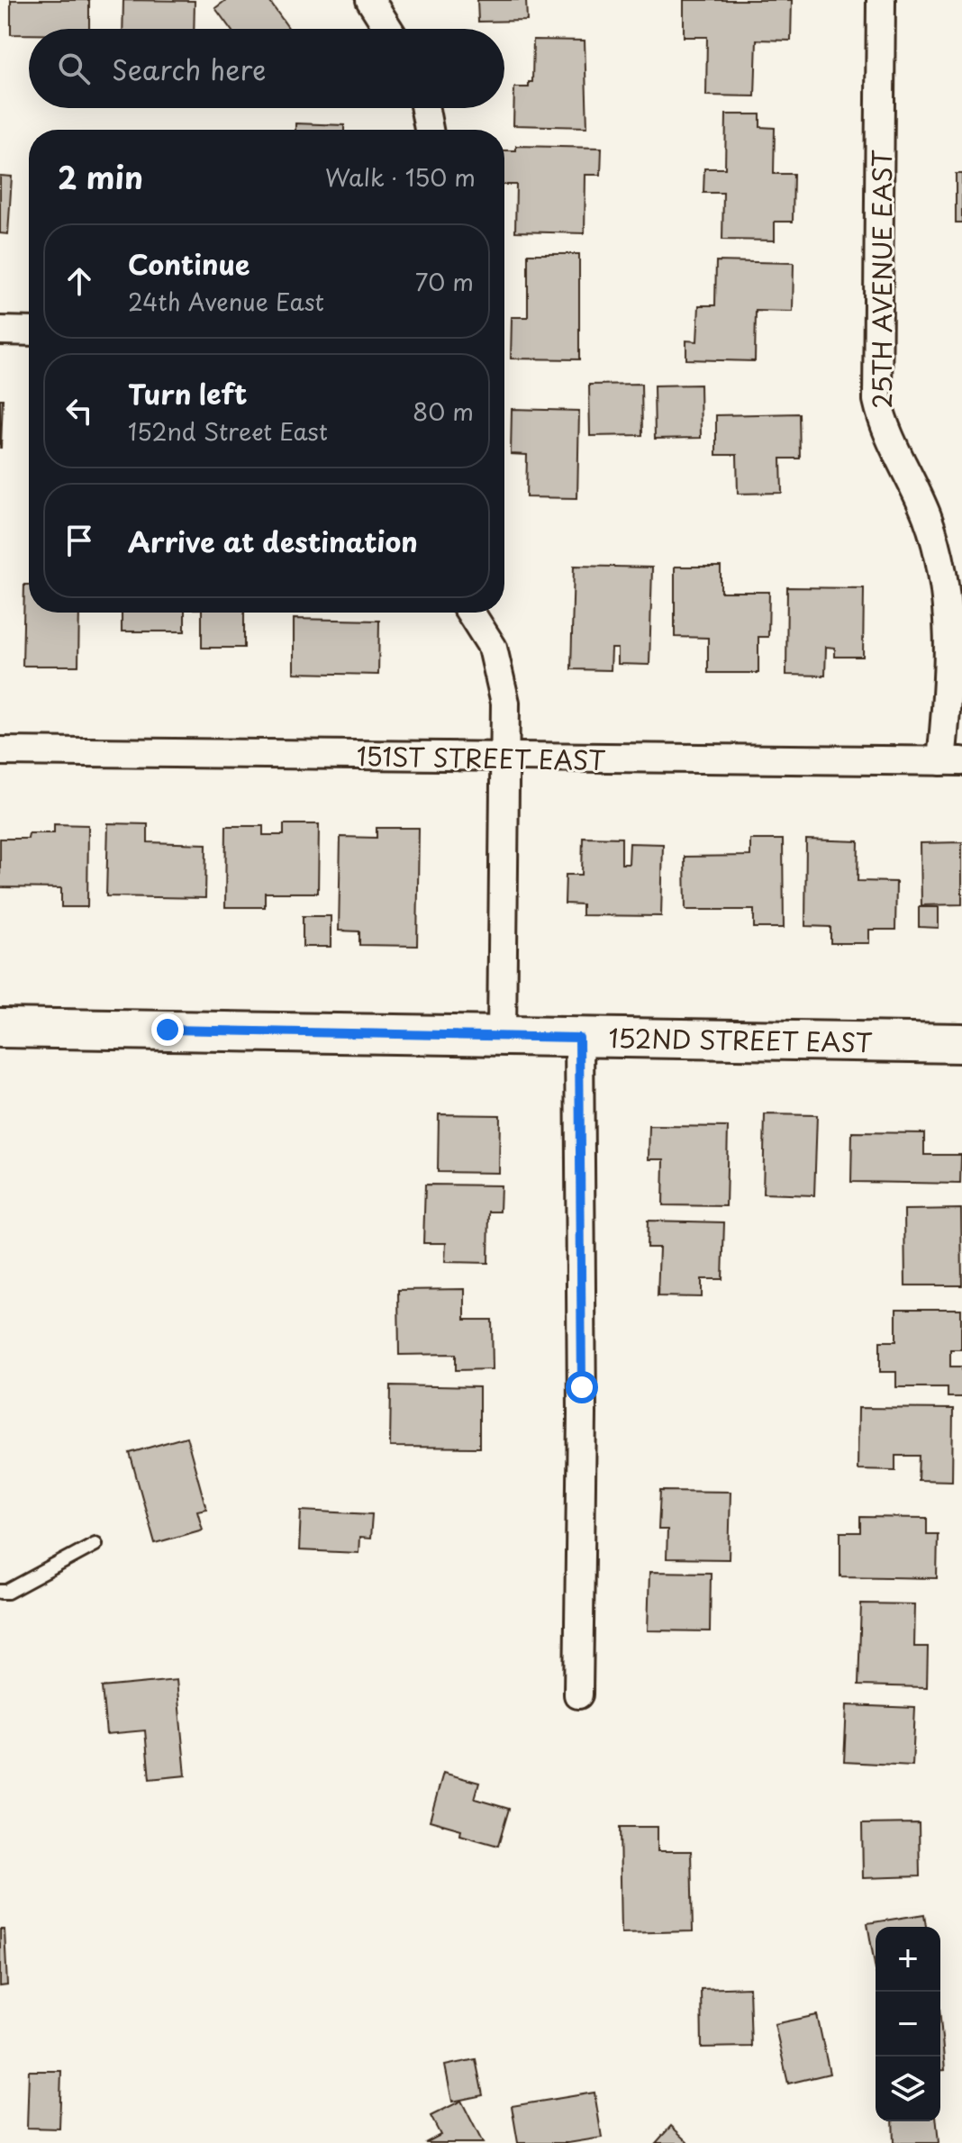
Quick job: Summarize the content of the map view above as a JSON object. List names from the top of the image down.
{
  "streets": {
    "main road": ["152ND STREET EAST"],
    "street": ["25TH AVENUE EAST", "151ST STREET EAST"]
  },
  "crossings": [
    ["25TH AVENUE EAST", "151ST STREET EAST"]
  ],
  "page": {
    "search": "Search here",
    "heading": ["2 min", "Walk · 150 m"],
    "list": [
      ["Continue", "24th Avenue East", "70 m"],
      ["Turn left", "152nd Street East", "80 m"],
      "Arrive at destination"
    ],
    "map_buttons": ["+", "−"]
  }
}
